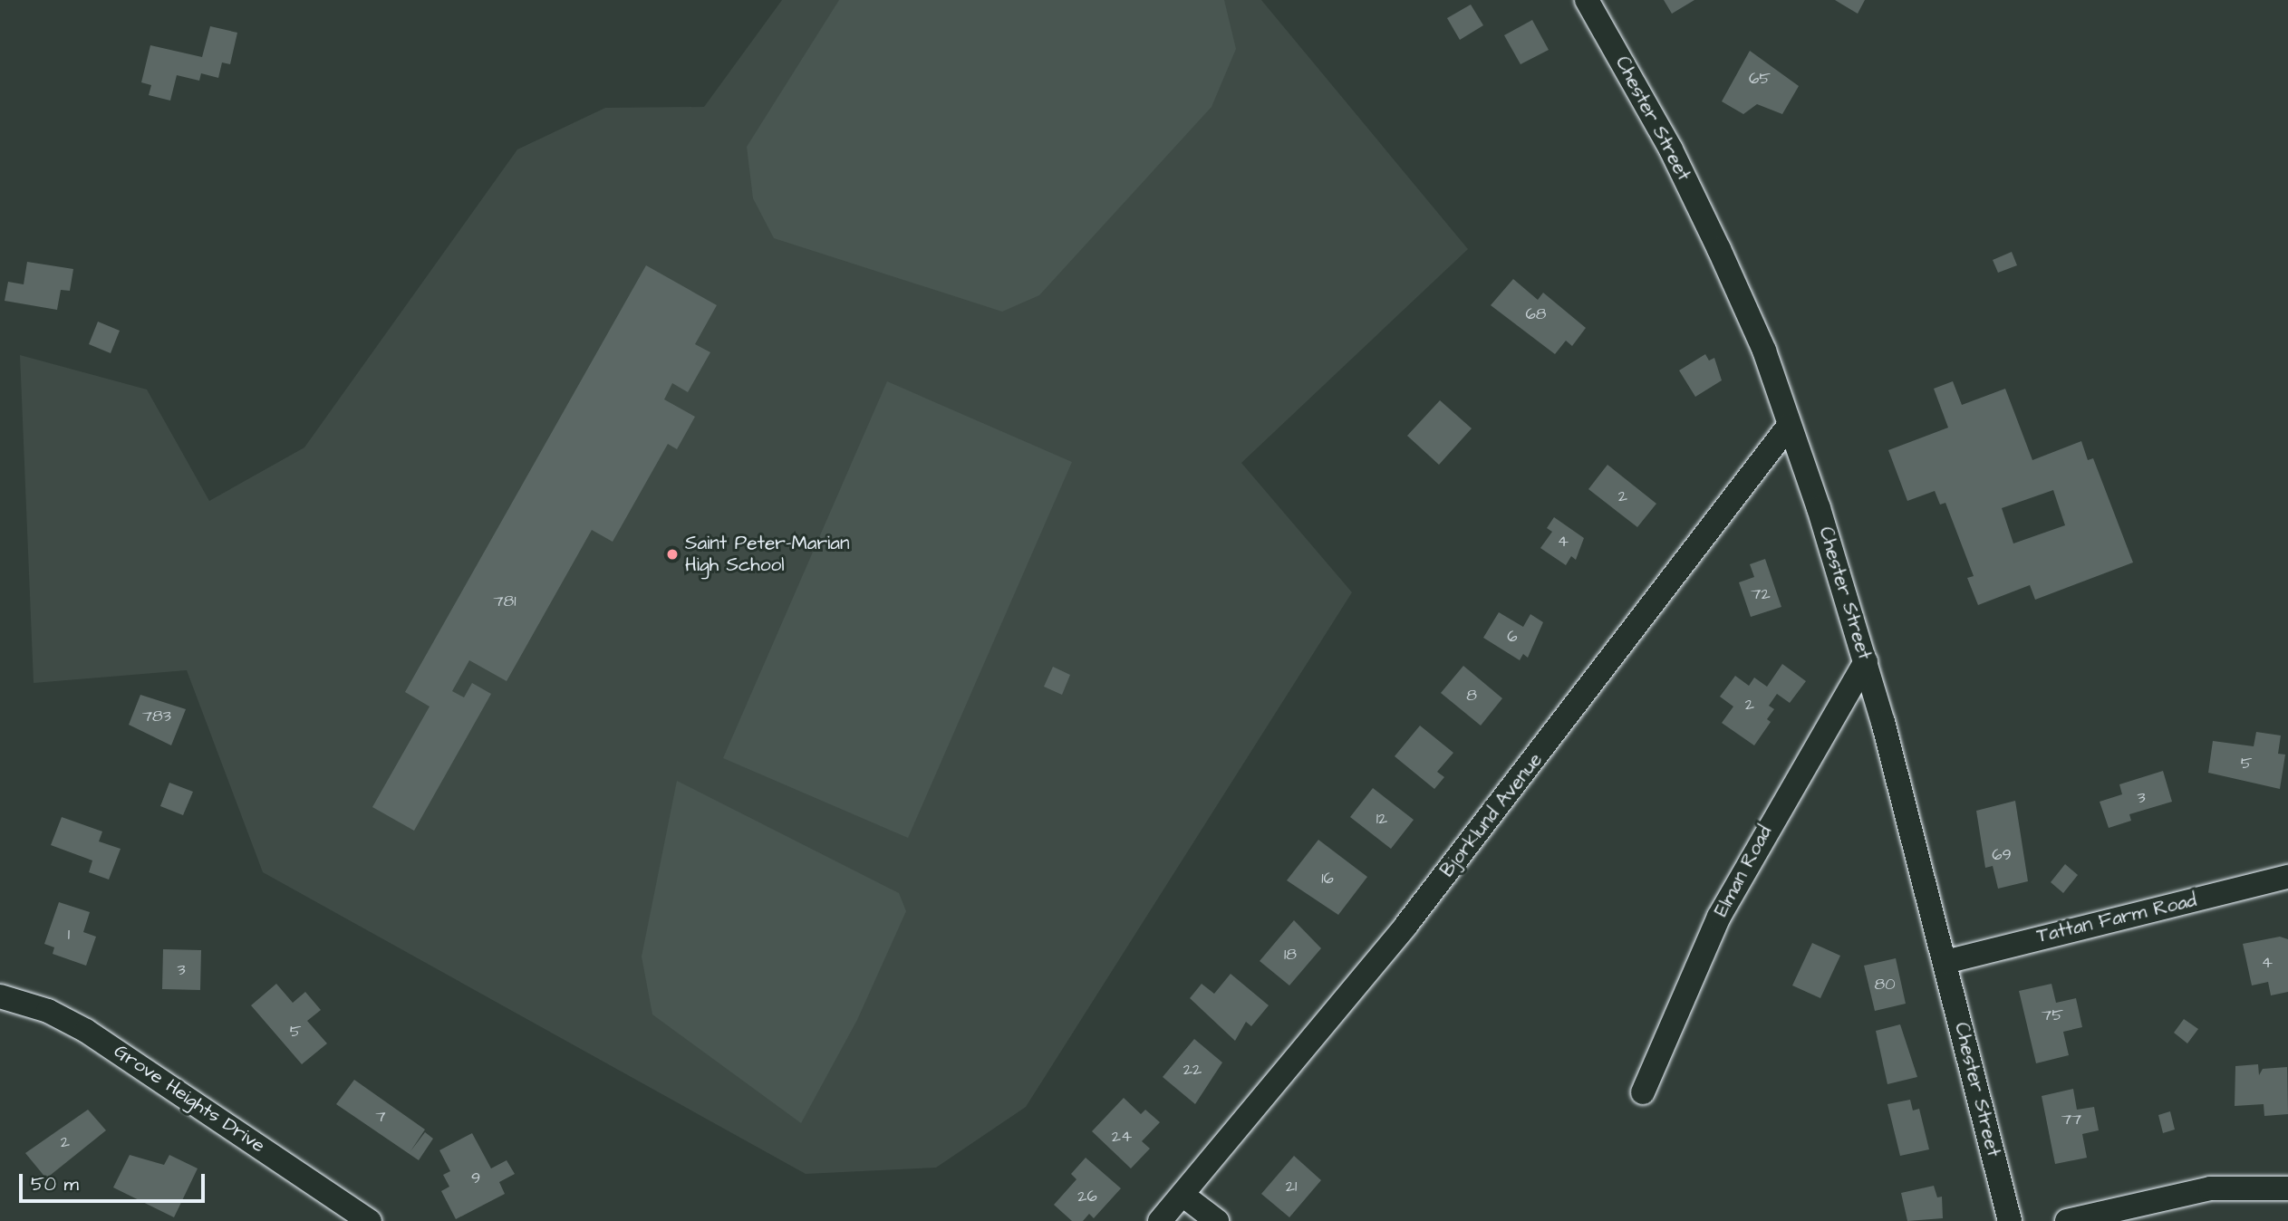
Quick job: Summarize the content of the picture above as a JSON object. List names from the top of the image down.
{
  "streets": {
    "street": [
      "Chester Street",
      "Bjorklund Avenue",
      "Elman Road",
      "Tattan Farm Road",
      "Grove Heights Drive"
    ]
  },
  "crossings": [
    ["Chester Street", "Bjorklund Avenue"],
    ["Chester Street", "Elman Road"],
    ["Chester Street", "Tattan Farm Road"]
  ],
  "places": ["Saint Peter-Marian High School"],
  "house_numbers": [
    "65",
    "68",
    "2",
    "4",
    "72",
    "781",
    "6",
    "8",
    "2",
    "783",
    "5",
    "3",
    "12",
    "69",
    "16",
    "1",
    "18",
    "4",
    "3",
    "80",
    "75",
    "5",
    "22",
    "7",
    "77",
    "24",
    "2",
    "9",
    "21",
    "26"
  ],
  "scale_bar": "50 m"
}
